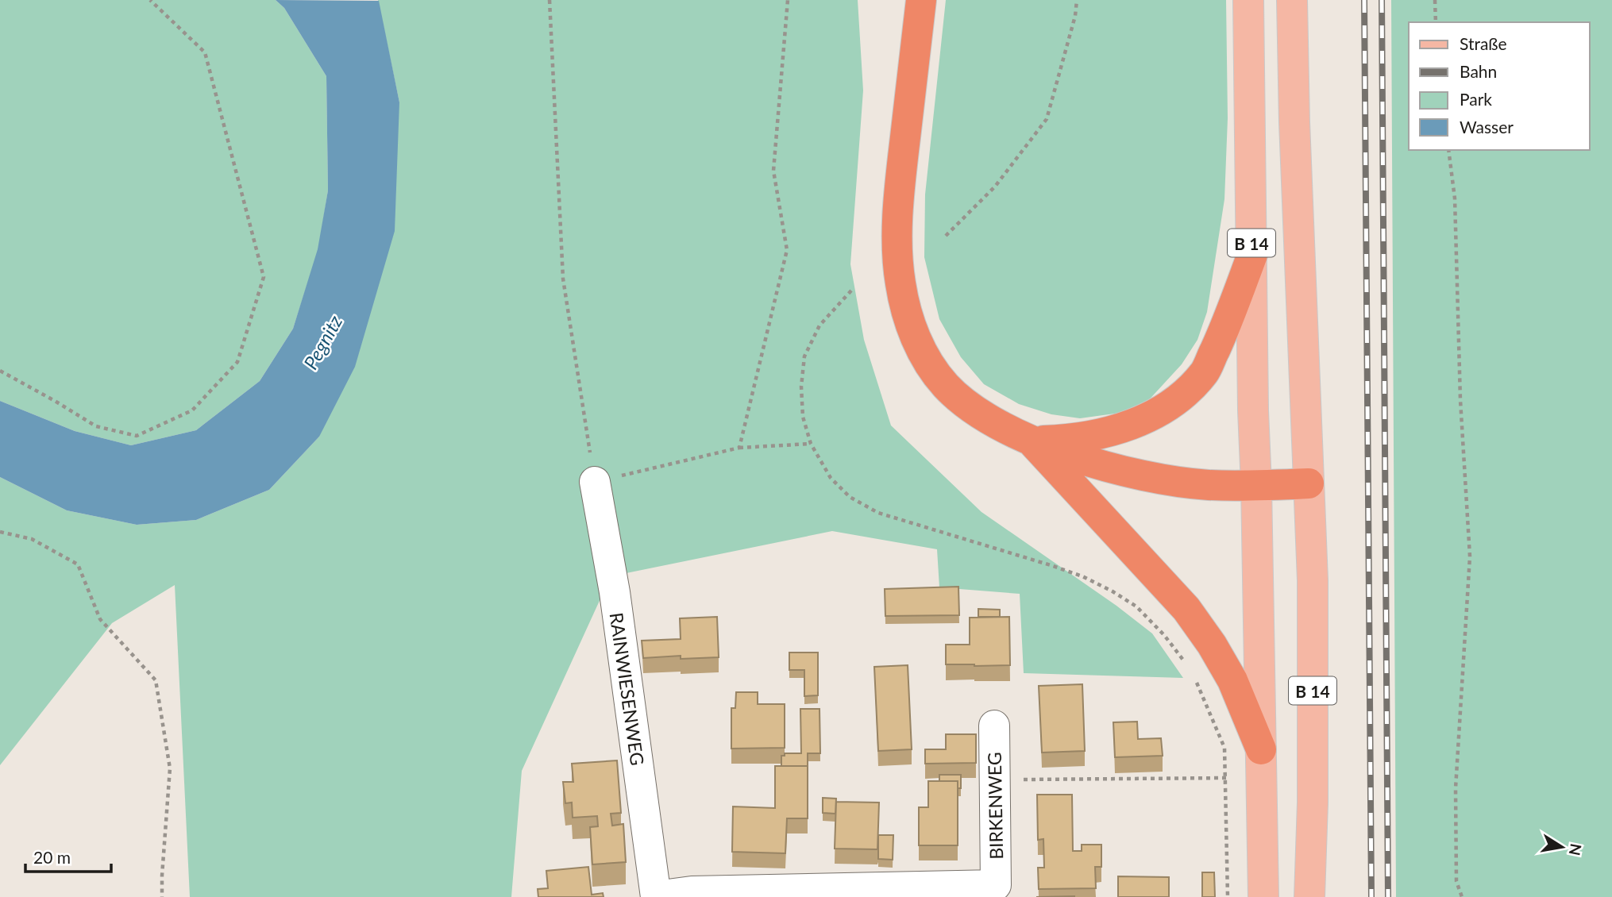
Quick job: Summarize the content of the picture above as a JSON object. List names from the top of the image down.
{
  "streets": {
    "main road": ["B 14"],
    "street": ["RAINWIESENWEG", "BIRKENWEG"]
  },
  "crossings": [
    ["RAINWIESENWEG", "BIRKENWEG"]
  ],
  "water": ["Pegnitz"],
  "legend": [
    "Straße",
    "Bahn",
    "Park",
    "Wasser"
  ],
  "scale_bar": "20 m",
  "north": "right"
}
